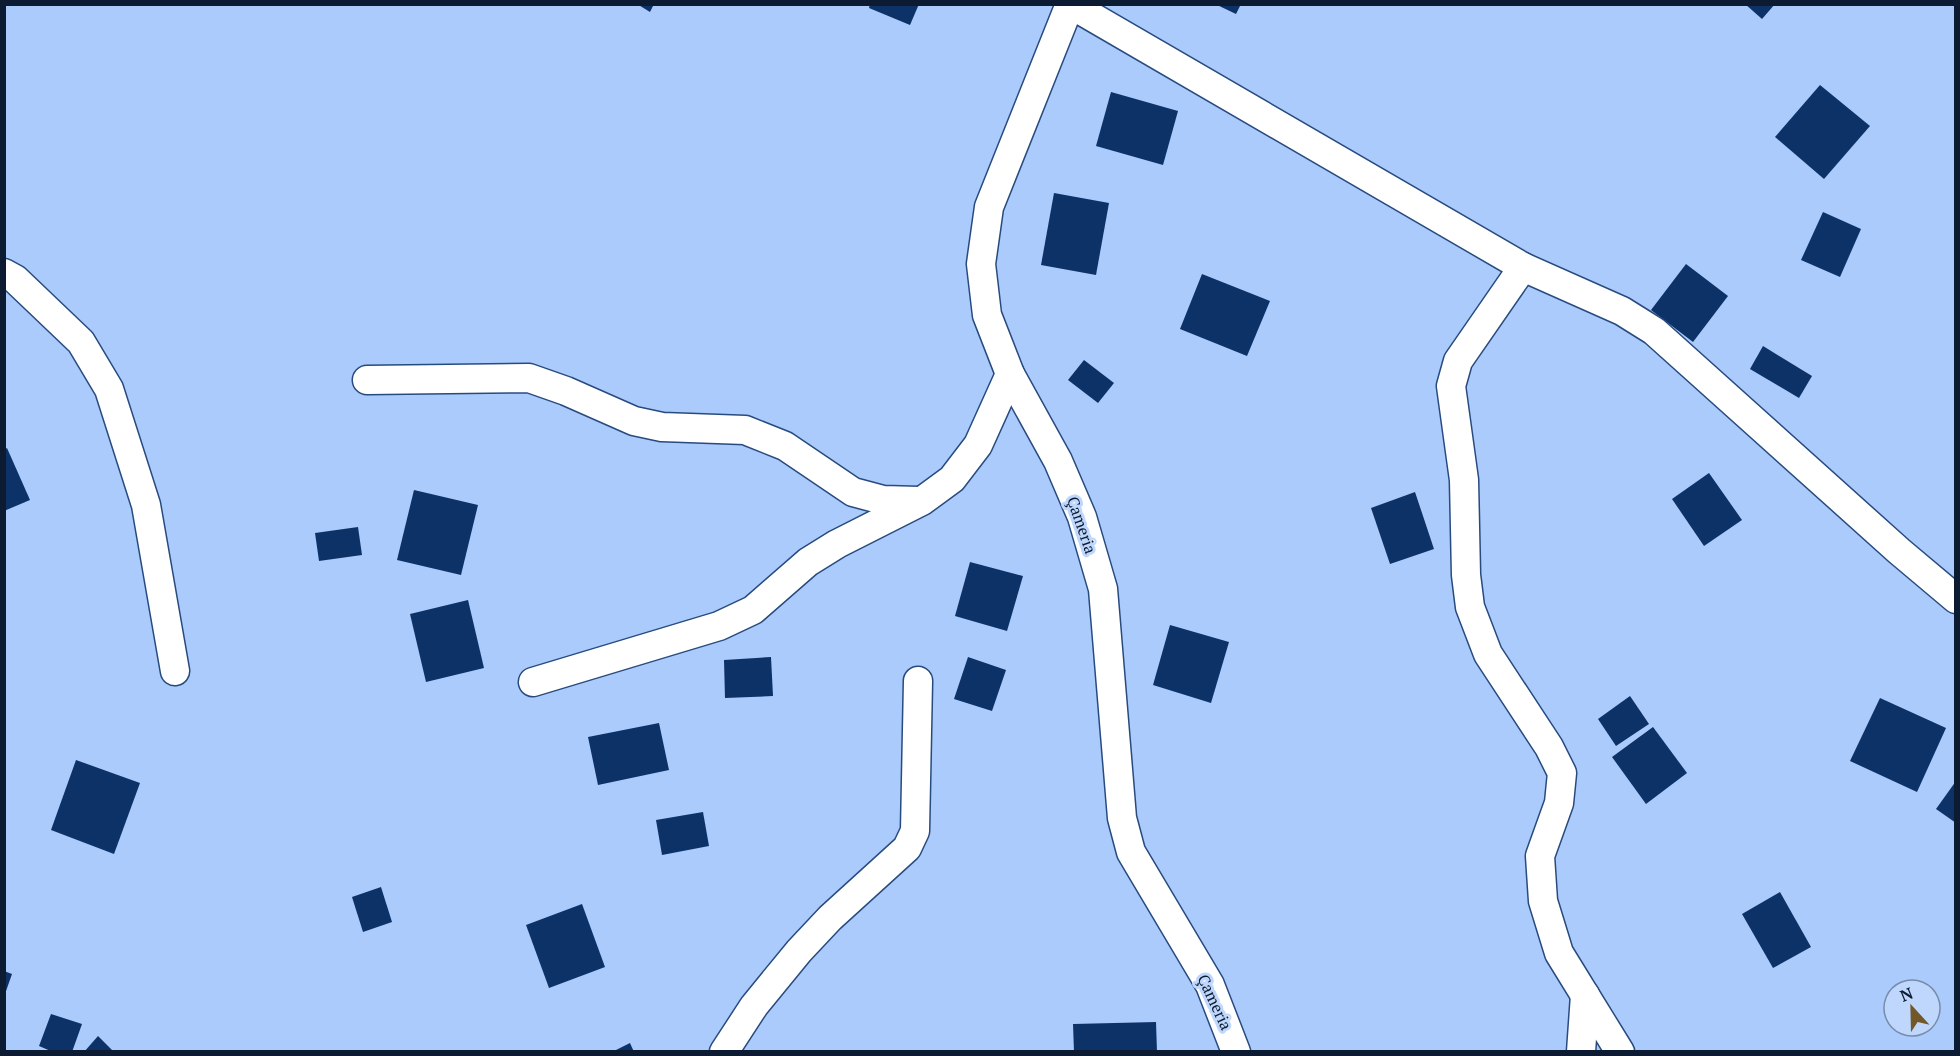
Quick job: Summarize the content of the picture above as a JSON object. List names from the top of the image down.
{
  "streets": {
    "street": ["Çameria"]
  },
  "north": "top"
}
